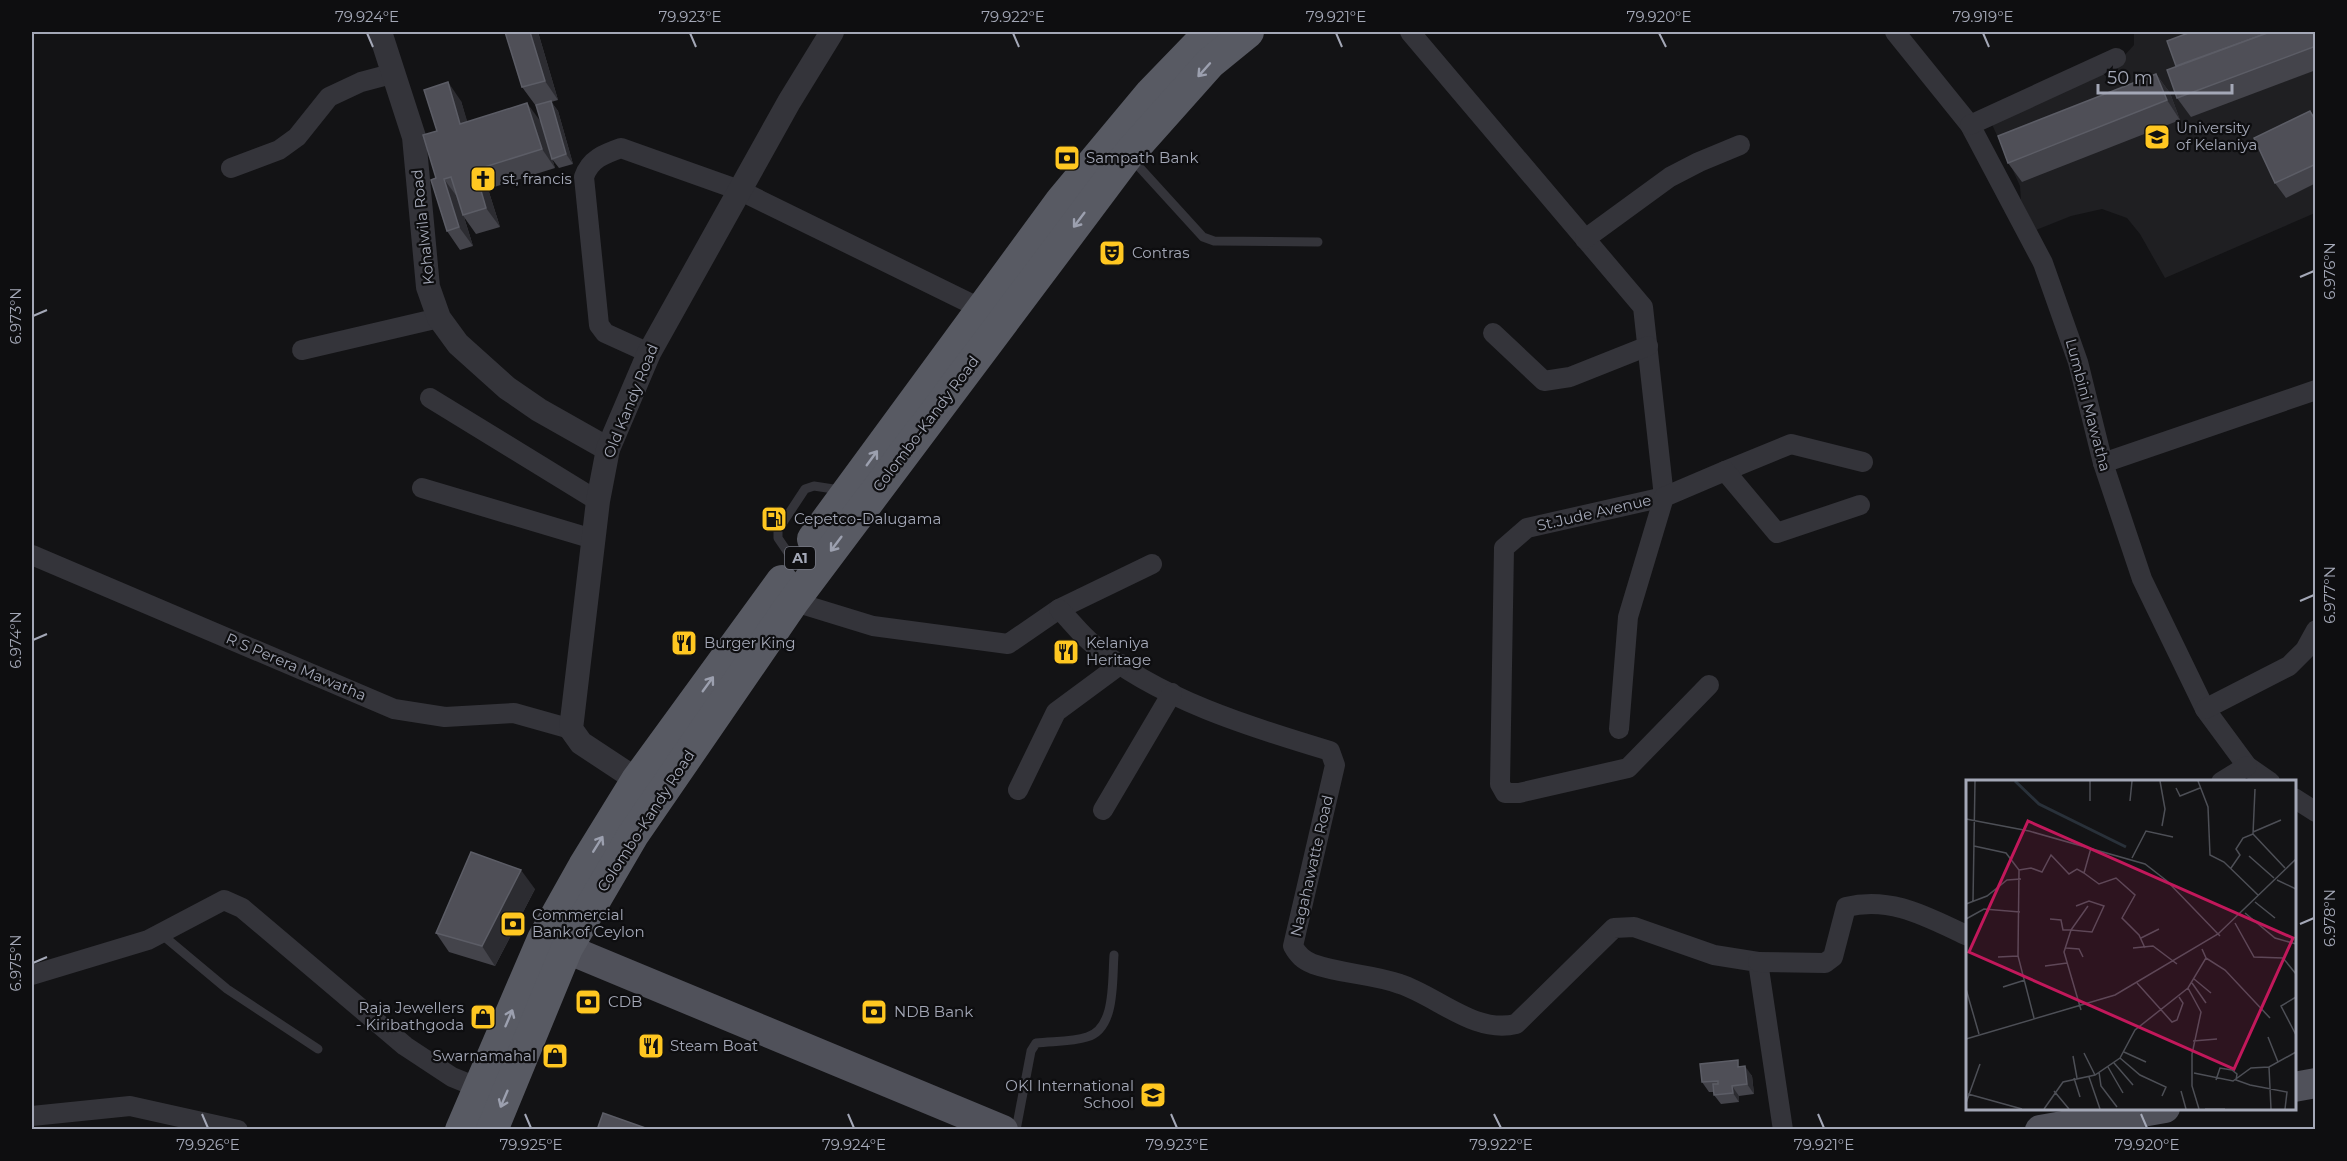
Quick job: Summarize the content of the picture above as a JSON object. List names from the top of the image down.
{
  "streets": {
    "highway": ["Colombo-Kandy Road", "A1"],
    "street": [
      "Kohalwila Road",
      "Old Kandy Road",
      "Lumbini Mawatha",
      "St.Jude Avenue",
      "R S Perera Mawatha",
      "Nagahawatte Road"
    ]
  },
  "crossings": [
    ["Kohalwila Road", "Old Kandy Road"],
    ["Old Kandy Road", "R S Perera Mawatha"]
  ],
  "places": {
    "school or university": ["University of Kelaniya", "OKI International School"],
    "bank": [
      "Sampath Bank",
      "Commercial Bank of Ceylon",
      "CDB",
      "NDB Bank"
    ],
    "church": ["st, francis"],
    "theatre": ["Contras"],
    "fuel station": ["Cepetco-Dalugama"],
    "restaurant": ["Burger King", "Kelaniya Heritage", "Steam Boat"],
    "shop": ["Raja Jewellers - Kiribathgoda", "Swarnamahal"]
  },
  "scale_bar": "50 m",
  "coordinates": [
    "79.924°E",
    "79.923°E",
    "79.922°E",
    "79.921°E",
    "79.920°E",
    "79.919°E",
    "6.976°N",
    "6.973°N",
    "6.977°N",
    "6.974°N",
    "6.978°N",
    "6.975°N",
    "79.926°E",
    "79.925°E"
  ]
}
